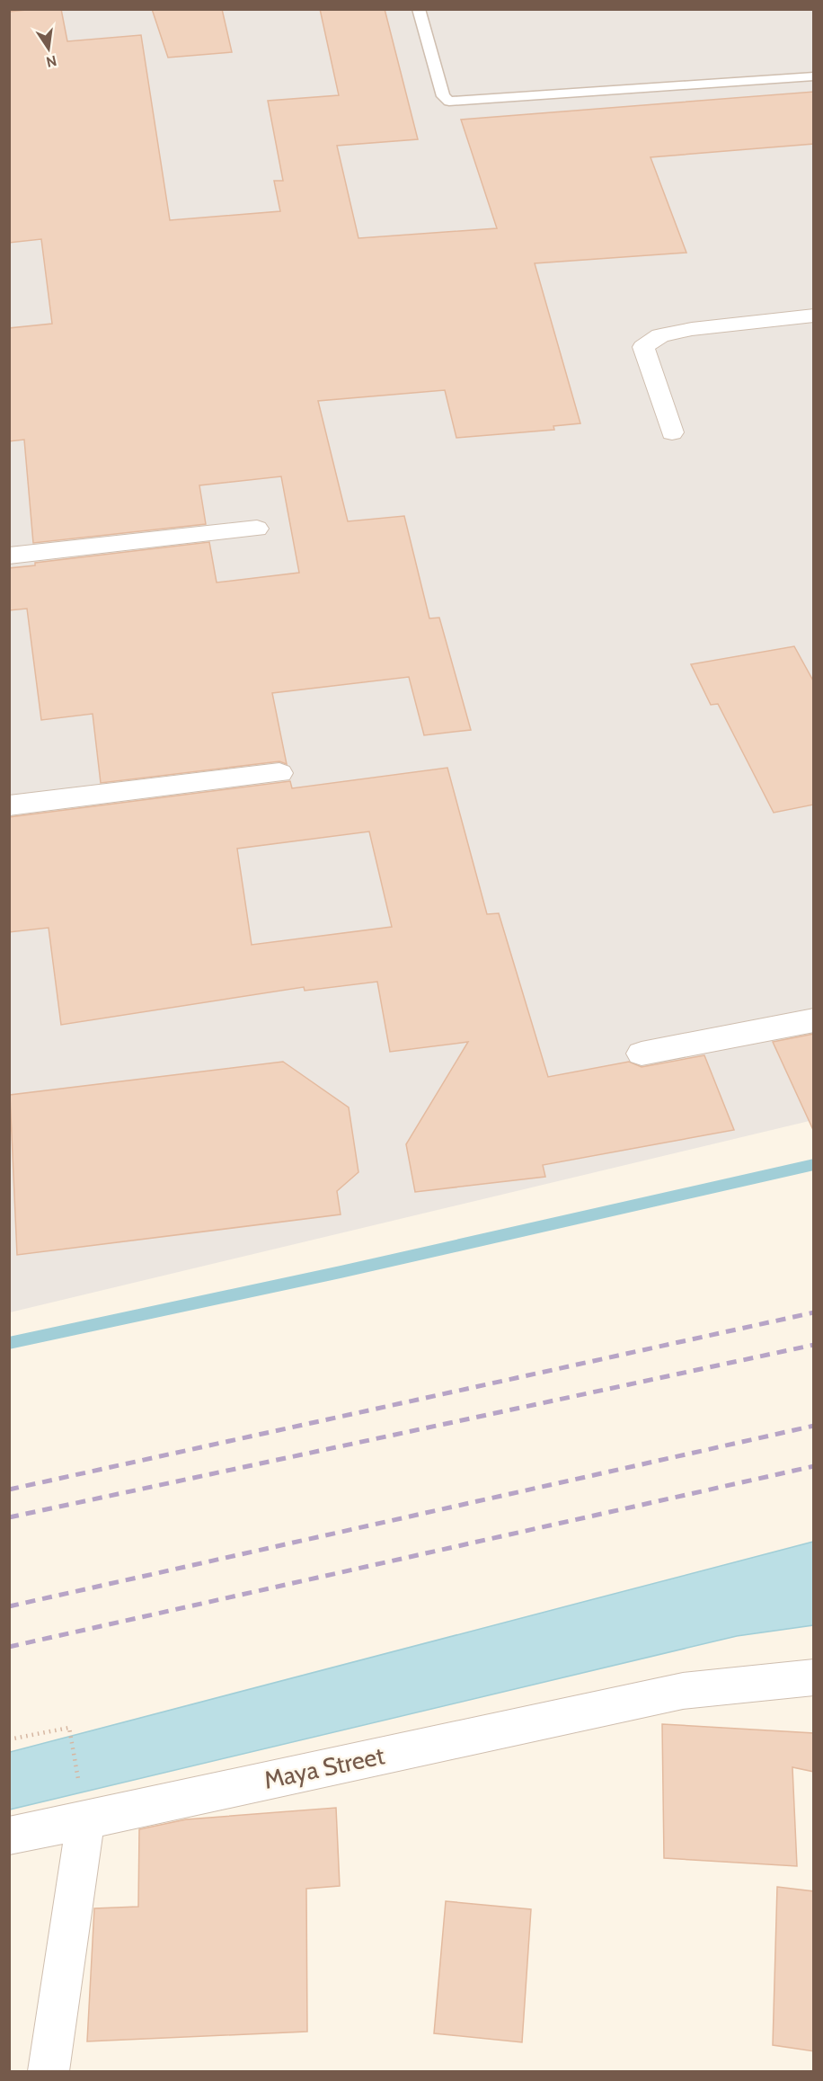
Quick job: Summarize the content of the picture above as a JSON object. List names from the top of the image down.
{
  "streets": {
    "street": ["Maya Street"]
  },
  "north": "bottom"
}
